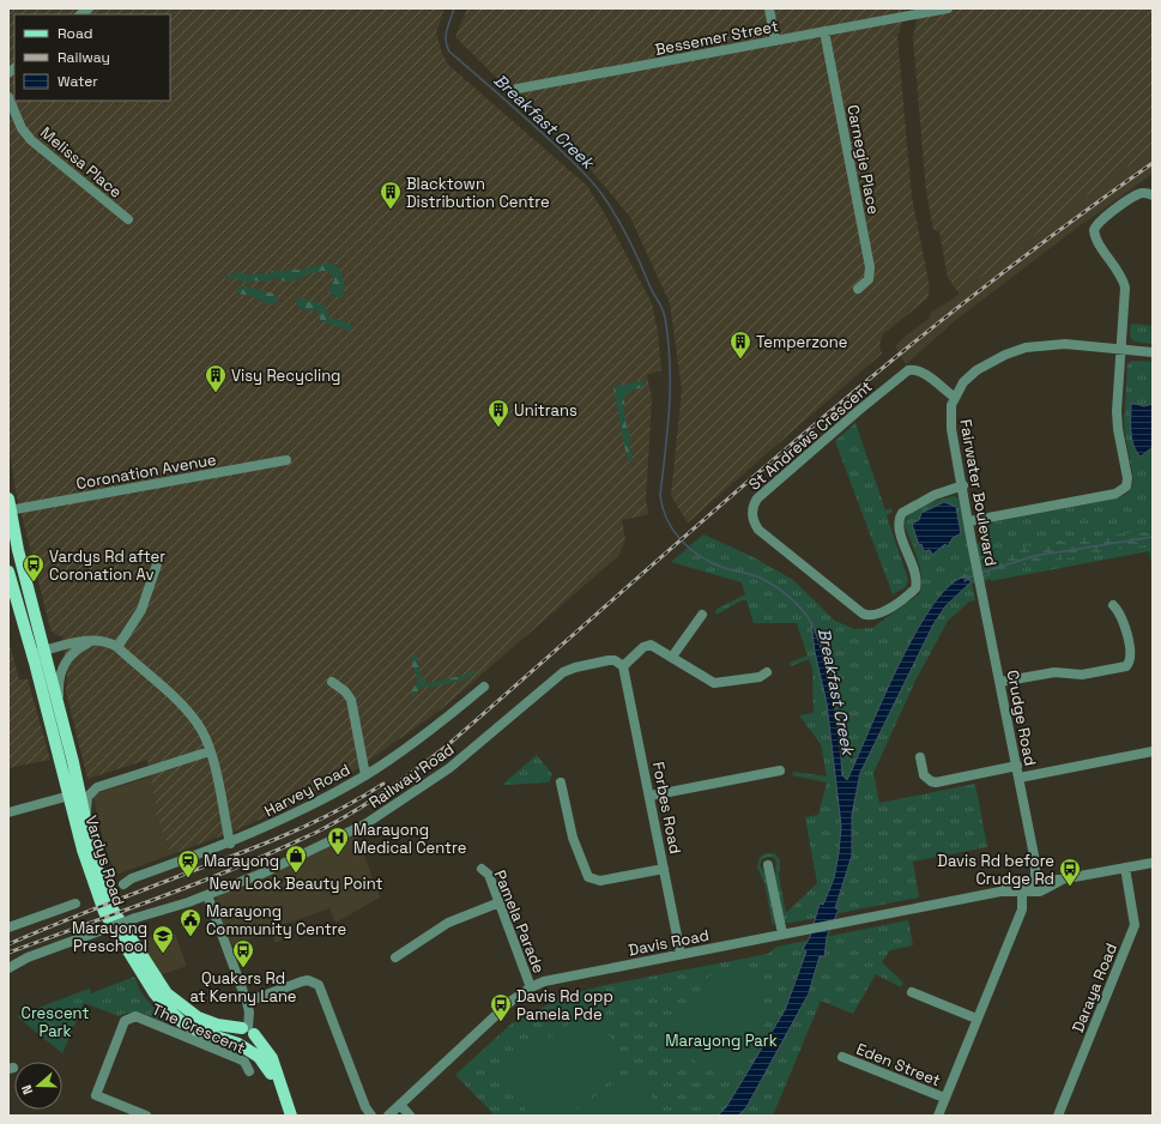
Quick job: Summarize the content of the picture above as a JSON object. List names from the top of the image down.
{
  "streets": {
    "main road": ["Vardys Road"],
    "street": [
      "Bessemer Street",
      "Carnegie Place",
      "Melissa Place",
      "St Andrews Crescent",
      "Coronation Avenue",
      "Fairwater Boulevard",
      "Crudge Road",
      "Railway Road",
      "Harvey Road",
      "Forbes Road",
      "Pamela Parade",
      "Davis Road",
      "Daraya Road",
      "The Crescent",
      "Eden Street"
    ]
  },
  "crossings": [
    ["Bessemer Street", "Carnegie Place"],
    ["St Andrews Crescent", "Fairwater Boulevard"],
    ["Coronation Avenue", "Vardys Road"],
    ["Fairwater Boulevard", "Crudge Road"],
    ["Crudge Road", "Davis Road"],
    ["Railway Road", "Forbes Road"],
    ["Forbes Road", "Davis Road"],
    ["Pamela Parade", "Davis Road"],
    ["Davis Road", "Daraya Road"]
  ],
  "water": ["Breakfast Creek"],
  "parks": ["Crescent Park", "Marayong Park"],
  "places": {
    "building": [
      "Blacktown Distribution Centre",
      "Temperzone",
      "Visy Recycling",
      "Unitrans"
    ],
    "bus stop": [
      "Vardys Rd after Coronation Av",
      "Davis Rd before Crudge Rd",
      "Quakers Rd at Kenny Lane",
      "Davis Rd opp Pamela Pde"
    ],
    "hospital": ["Marayong Medical Centre"],
    "shop": ["New Look Beauty Point"],
    "station": ["Marayong"],
    "public building": ["Marayong Community Centre"],
    "school or university": ["Marayong Preschool"]
  },
  "legend": ["Road", "Railway", "Water"],
  "north": "left"
}
